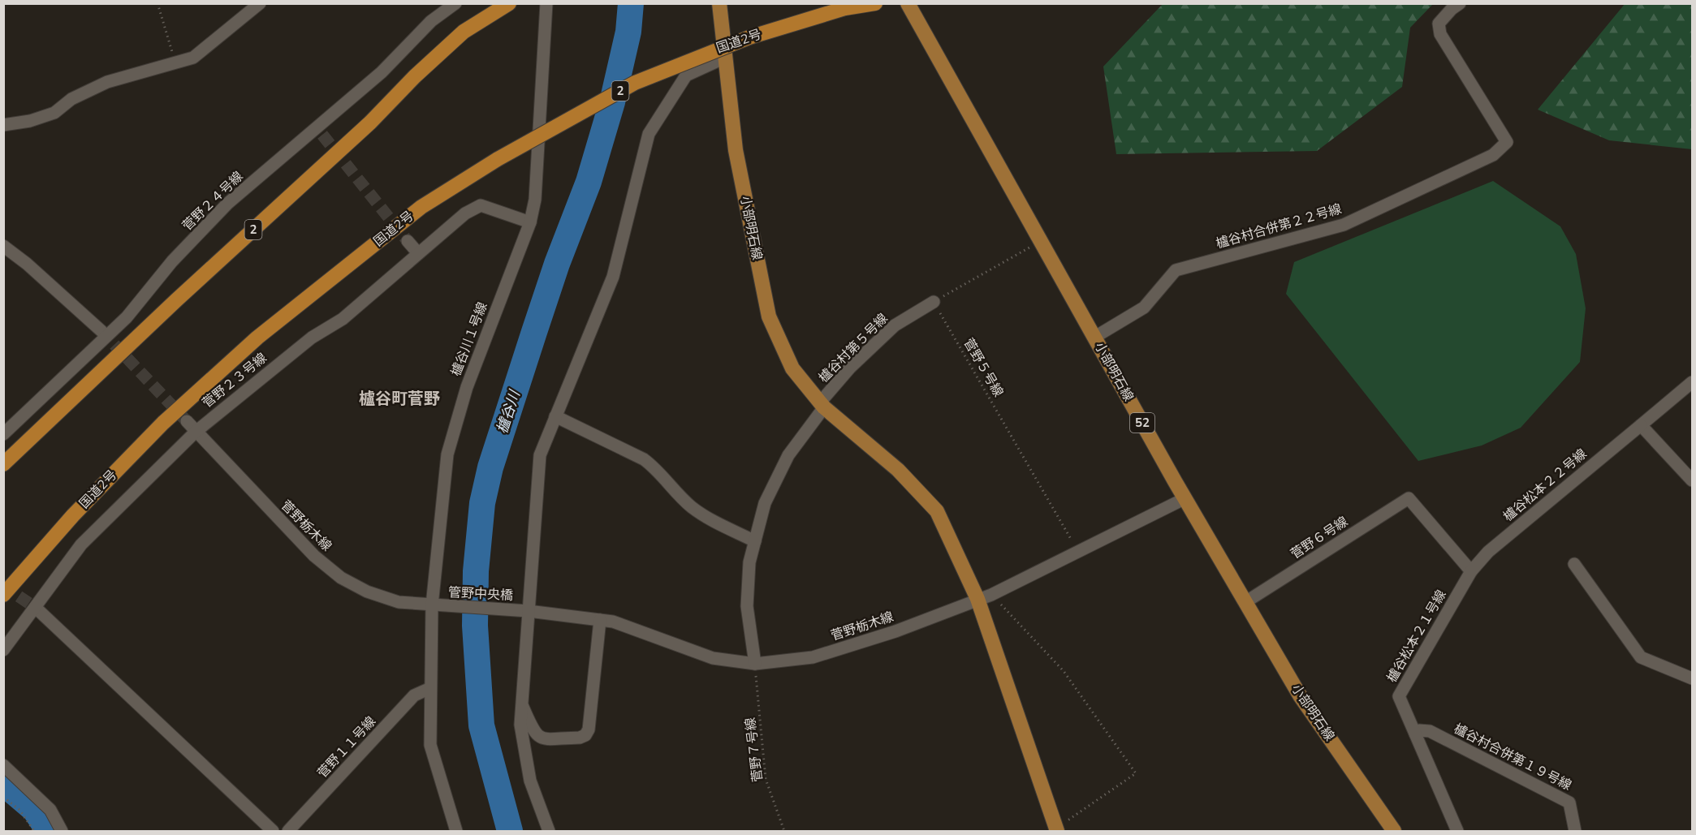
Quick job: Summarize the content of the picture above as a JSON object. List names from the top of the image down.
{
  "streets": {
    "highway": ["国道2号", "2"],
    "main road": ["小部明石線", "52"],
    "street": [
      "菅野２４号線",
      "櫨谷村合併第２２号線",
      "櫨谷川１号線",
      "櫨谷村第５号線",
      "菅野２３号線",
      "櫨谷松本２２号線",
      "菅野栃木線",
      "菅野６号線",
      "管野中央橋",
      "櫨谷松本２１号線",
      "菅野１１号線",
      "櫨谷村合併第１９号線"
    ],
    "path": ["菅野５号線", "菅野７号線"]
  },
  "crossings": [
    ["櫨谷村合併第２２号線", "小部明石線"],
    ["小部明石線", "櫨谷村第５号線"],
    ["小部明石線", "菅野栃木線"],
    ["小部明石線", "菅野６号線"],
    ["櫨谷川１号線", "菅野２３号線"],
    ["櫨谷川１号線", "菅野栃木線"],
    ["櫨谷川１号線", "管野中央橋"],
    ["櫨谷川１号線", "菅野１１号線"],
    ["櫨谷村第５号線", "菅野５号線"],
    ["櫨谷村第５号線", "菅野栃木線"],
    ["櫨谷村第５号線", "菅野７号線"],
    ["菅野５号線", "菅野栃木線"],
    ["菅野２３号線", "菅野栃木線"],
    ["櫨谷松本２２号線", "菅野６号線"],
    ["櫨谷松本２２号線", "櫨谷松本２１号線"],
    ["菅野栃木線", "管野中央橋"],
    ["菅野栃木線", "菅野７号線"],
    ["菅野６号線", "櫨谷松本２１号線"],
    ["櫨谷松本２１号線", "櫨谷村合併第１９号線"]
  ],
  "districts": ["櫨谷町菅野"],
  "water": ["櫨谷川"]
}
